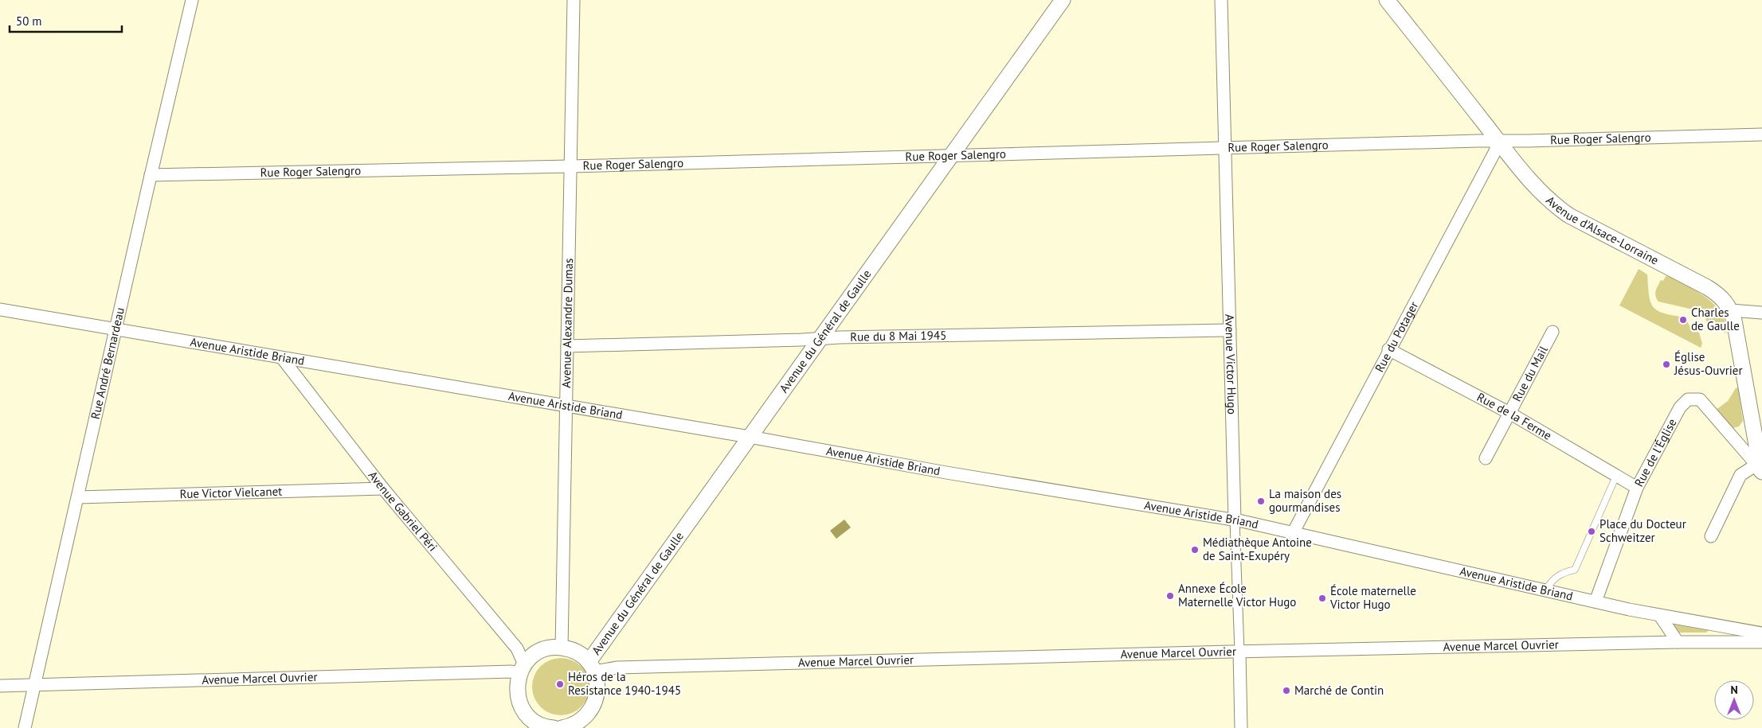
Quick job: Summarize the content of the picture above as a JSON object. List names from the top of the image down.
{
  "streets": {
    "street": [
      "Rue Roger Salengro",
      "Avenue d'Alsace-Lorraine",
      "Avenue Alexandre Dumas",
      "Avenue du Général de Gaulle",
      "Rue du 8 Mai 1945",
      "Rue du Potager",
      "Avenue Aristide Briand",
      "Rue André Bernardeau",
      "Avenue Victor Hugo",
      "Rue du Mail",
      "Rue de la Ferme",
      "Rue de l'Église",
      "Rue Victor Vielcanet",
      "Avenue Gabriel Péri",
      "Avenue Marcel Ouvrier"
    ]
  },
  "crossings": [
    ["Rue Roger Salengro", "Avenue d'Alsace-Lorraine"],
    ["Rue Roger Salengro", "Avenue Alexandre Dumas"],
    ["Rue Roger Salengro", "Avenue du Général de Gaulle"],
    ["Rue Roger Salengro", "Rue du Potager"],
    ["Rue Roger Salengro", "Rue André Bernardeau"],
    ["Rue Roger Salengro", "Avenue Victor Hugo"],
    ["Avenue d'Alsace-Lorraine", "Rue du Potager"],
    ["Avenue d'Alsace-Lorraine", "Rue de l'Église"],
    ["Avenue Alexandre Dumas", "Rue du 8 Mai 1945"],
    ["Avenue Alexandre Dumas", "Avenue Aristide Briand"],
    ["Avenue du Général de Gaulle", "Rue du 8 Mai 1945"],
    ["Avenue du Général de Gaulle", "Avenue Aristide Briand"],
    ["Avenue du Général de Gaulle", "Avenue Marcel Ouvrier"],
    ["Rue du 8 Mai 1945", "Avenue Victor Hugo"],
    ["Rue du Potager", "Avenue Aristide Briand"],
    ["Rue du Potager", "Rue de la Ferme"],
    ["Avenue Aristide Briand", "Rue André Bernardeau"],
    ["Avenue Aristide Briand", "Avenue Victor Hugo"],
    ["Avenue Aristide Briand", "Rue de l'Église"],
    ["Avenue Aristide Briand", "Avenue Gabriel Péri"],
    ["Rue André Bernardeau", "Rue Victor Vielcanet"],
    ["Rue André Bernardeau", "Avenue Marcel Ouvrier"],
    ["Avenue Victor Hugo", "Avenue Marcel Ouvrier"],
    ["Rue du Mail", "Rue de la Ferme"],
    ["Rue de la Ferme", "Rue de l'Église"],
    ["Rue Victor Vielcanet", "Avenue Gabriel Péri"],
    ["Avenue Gabriel Péri", "Avenue Marcel Ouvrier"]
  ],
  "places": [
    "Charles de Gaulle",
    "Église Jésus-Ouvrier",
    "La maison des gourmandises",
    "Place du Docteur Schweitzer",
    "Médiathèque Antoine de Saint-Exupéry",
    "Annexe École Maternelle Victor Hugo",
    "École maternelle Victor Hugo",
    "Héros de la Resistance 1940-1945",
    "Marché de Contin"
  ],
  "scale_bar": "50 m",
  "north": "top"
}
